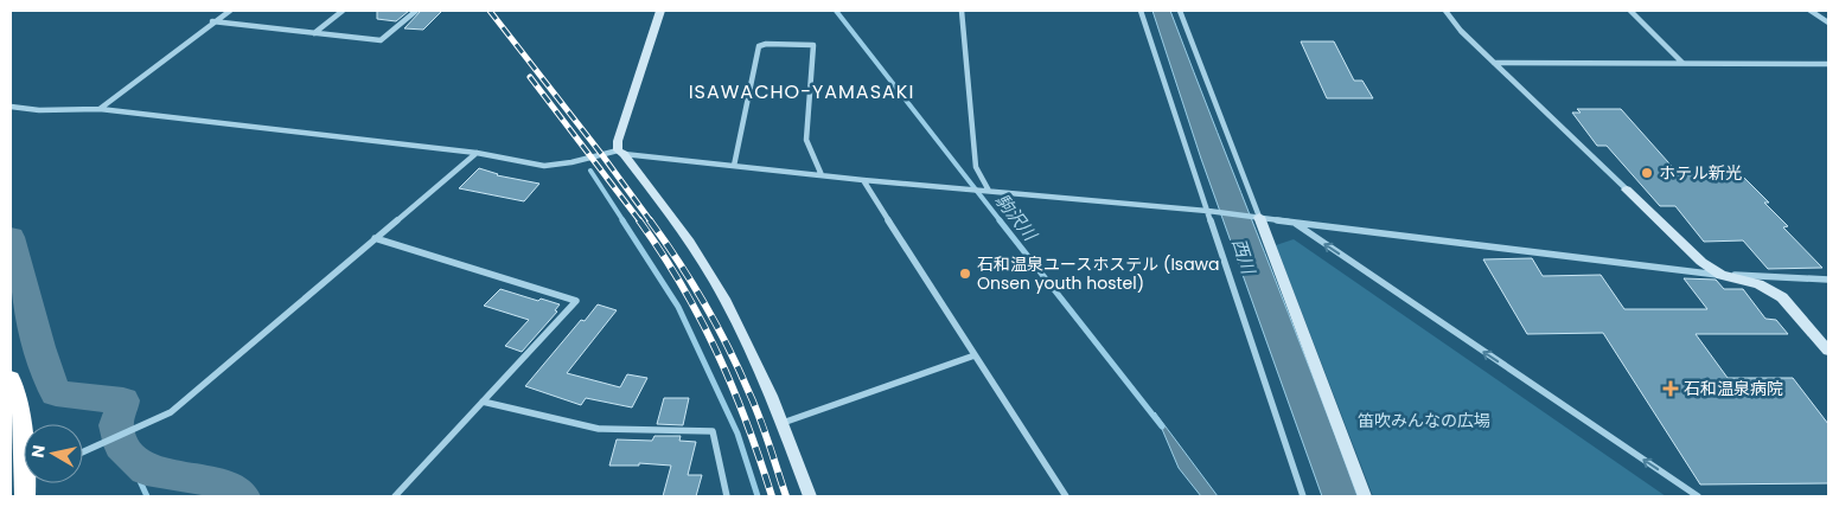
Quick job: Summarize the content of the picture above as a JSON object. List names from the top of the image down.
{
  "districts": ["ISAWACHO-YAMASAKI"],
  "water": ["駒沢川", "西川"],
  "parks": ["笛吹みんなの広場"],
  "places": {
    "other": ["ホテル新光", "石和温泉ユースホステル (Isawa Onsen youth hostel)"],
    "health": ["石和温泉病院"]
  },
  "north": "left"
}
